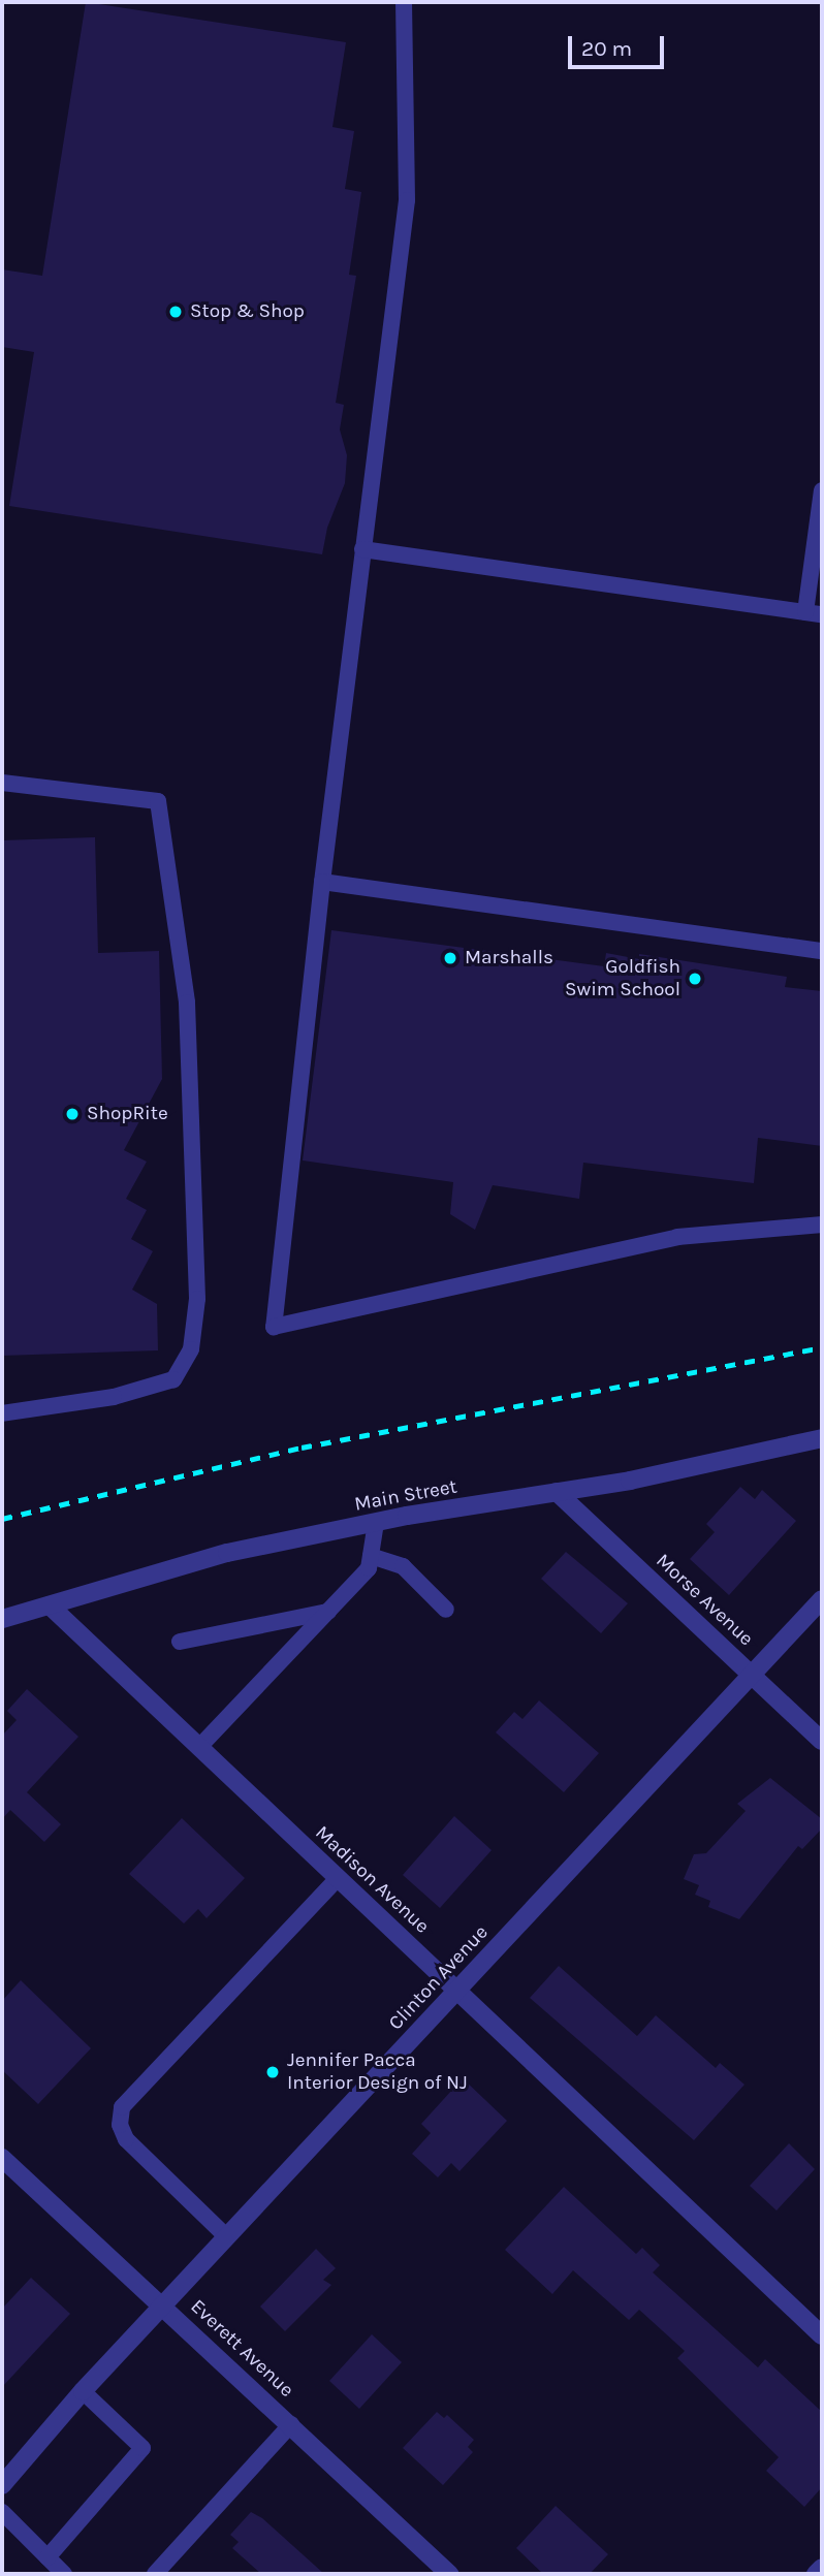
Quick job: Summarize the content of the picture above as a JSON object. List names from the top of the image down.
{
  "streets": {
    "street": [
      "Main Street",
      "Morse Avenue",
      "Madison Avenue",
      "Clinton Avenue",
      "Everett Avenue"
    ]
  },
  "crossings": [
    ["Main Street", "Morse Avenue"],
    ["Main Street", "Madison Avenue"],
    ["Morse Avenue", "Clinton Avenue"],
    ["Madison Avenue", "Clinton Avenue"],
    ["Clinton Avenue", "Everett Avenue"]
  ],
  "places": [
    "Stop & Shop",
    "Marshalls",
    "Goldfish Swim School",
    "ShopRite",
    "Jennifer Pacca Interior Design of NJ"
  ],
  "scale_bar": "20 m"
}
